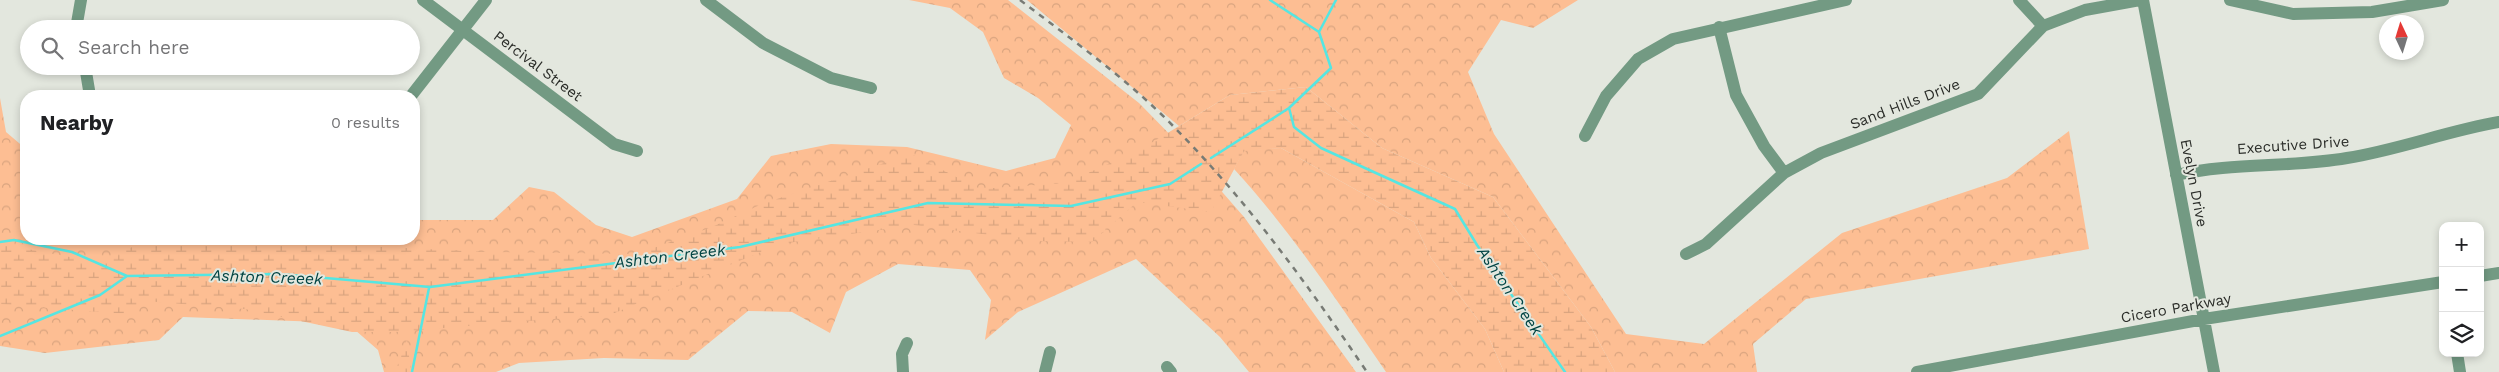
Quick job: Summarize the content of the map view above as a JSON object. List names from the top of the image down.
{
  "streets": {
    "street": [
      "Percival Street",
      "Sand Hills Drive",
      "Executive Drive",
      "Evelyn Drive",
      "Cicero Parkway"
    ]
  },
  "crossings": [
    ["Sand Hills Drive", "Evelyn Drive"],
    ["Executive Drive", "Evelyn Drive"],
    ["Evelyn Drive", "Cicero Parkway"]
  ],
  "water": ["Ashton Creeek", "Ashton Creek"],
  "north": "top",
  "page": {
    "search": "Search here",
    "heading": ["Nearby", "0 results"],
    "map_buttons": ["+", "−"]
  }
}
